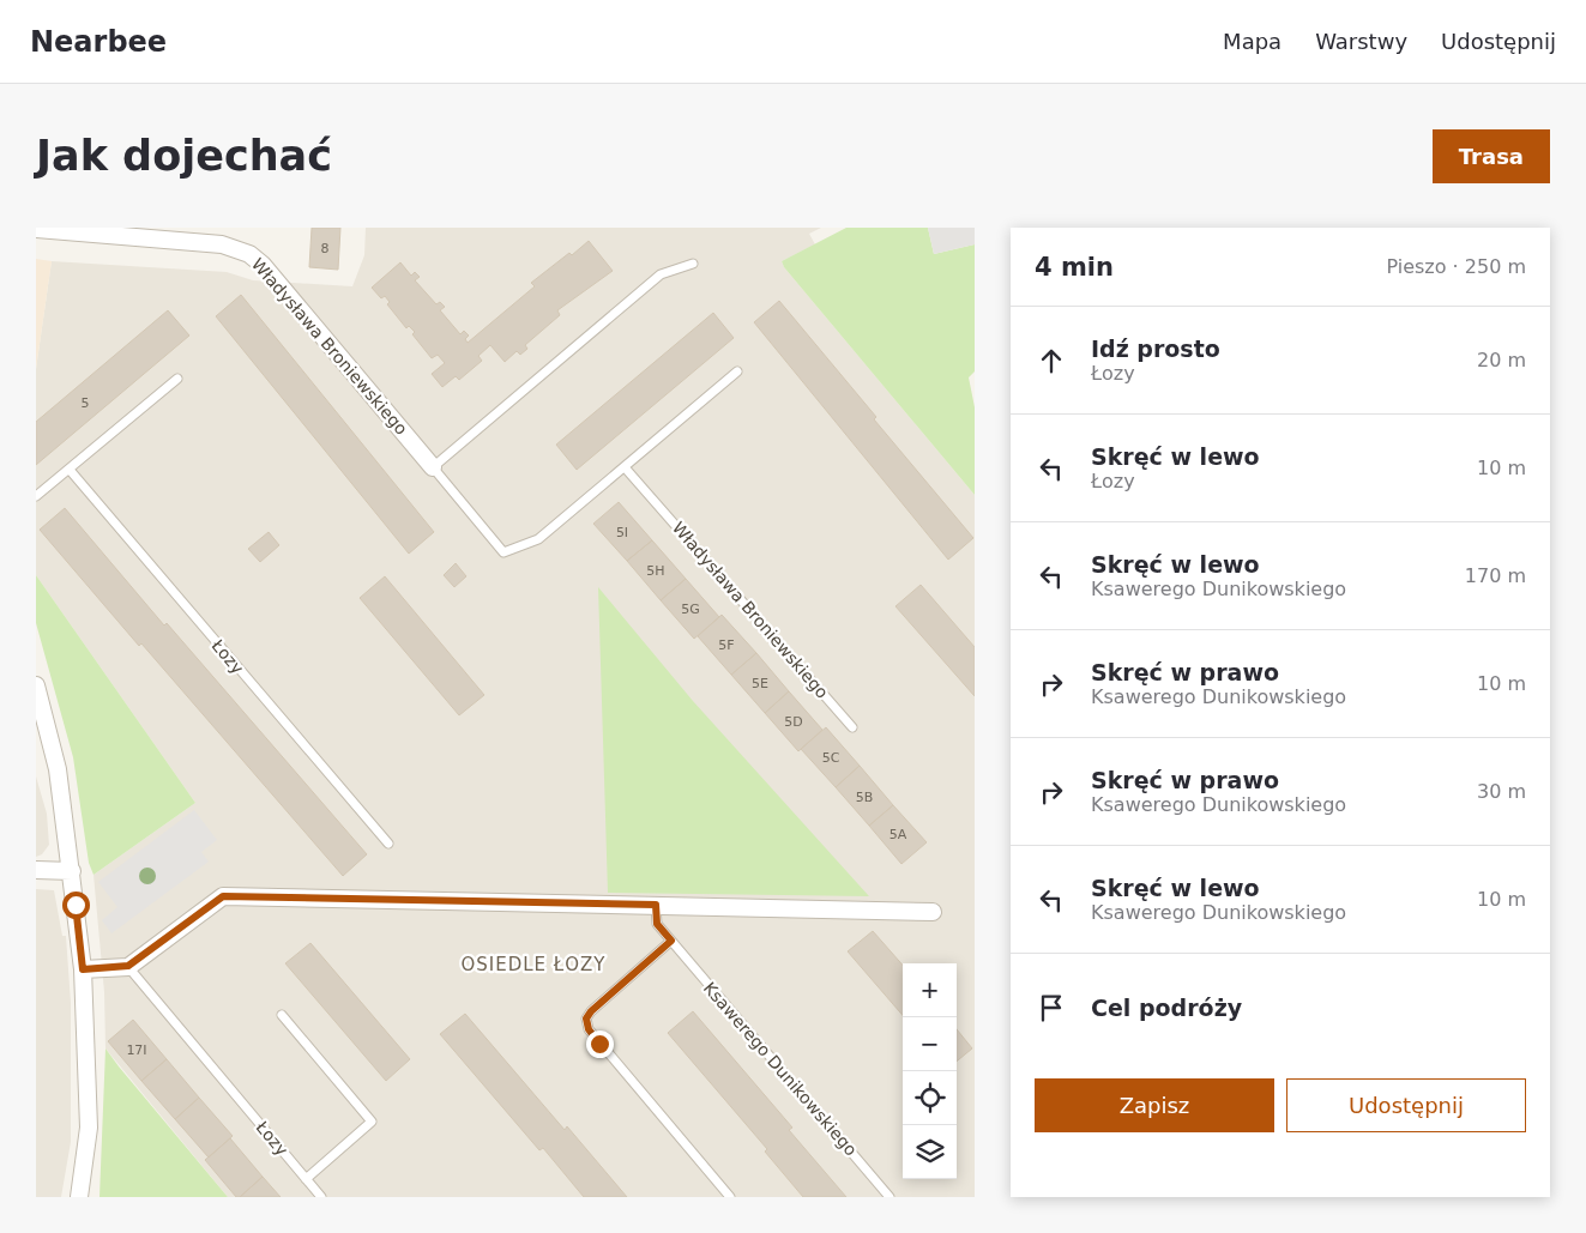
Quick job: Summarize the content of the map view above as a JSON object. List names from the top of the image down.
{
  "streets": {
    "street": ["Władysława Broniewskiego"],
    "lane": ["Łozy", "Ksawerego Dunikowskiego"]
  },
  "districts": ["OSIEDLE ŁOZY"],
  "house_numbers": [
    "8",
    "5",
    "5I",
    "5H",
    "5G",
    "5F",
    "5E",
    "5D",
    "5C",
    "5B",
    "5A",
    "17I"
  ],
  "page": {
    "header": "Nearbee",
    "nav": ["Mapa", "Warstwy", "Udostępnij"],
    "buttons": [
      "Trasa",
      ["Zapisz", "Udostępnij"]
    ],
    "title": "Jak dojechać",
    "heading": ["4 min", "Pieszo · 250 m"],
    "list": [
      ["Idź prosto", "Łozy", "20 m"],
      ["Skręć w lewo", "Łozy", "10 m"],
      ["Skręć w lewo", "Ksawerego Dunikowskiego", "170 m"],
      ["Skręć w prawo", "Ksawerego Dunikowskiego", "10 m"],
      ["Skręć w prawo", "Ksawerego Dunikowskiego", "30 m"],
      ["Skręć w lewo", "Ksawerego Dunikowskiego", "10 m"],
      "Cel podróży"
    ],
    "map_buttons": ["+", "−"]
  }
}
